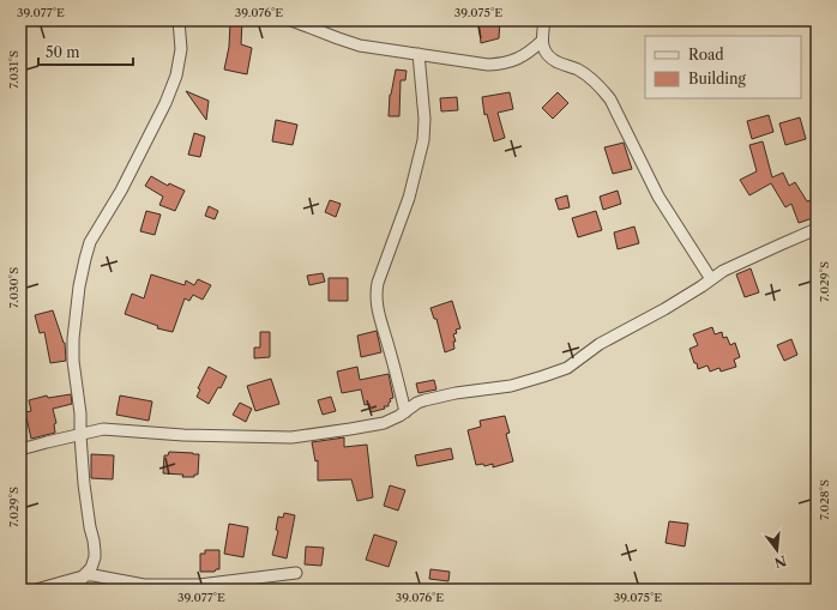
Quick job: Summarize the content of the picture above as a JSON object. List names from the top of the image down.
{
  "legend": ["Road", "Building"],
  "scale_bar": "50 m",
  "north": "bottom",
  "coordinates": [
    "39.077°E",
    "39.076°E",
    "39.075°E",
    "7.031°S",
    "7.029°S",
    "7.030°S",
    "7.028°S"
  ]
}
